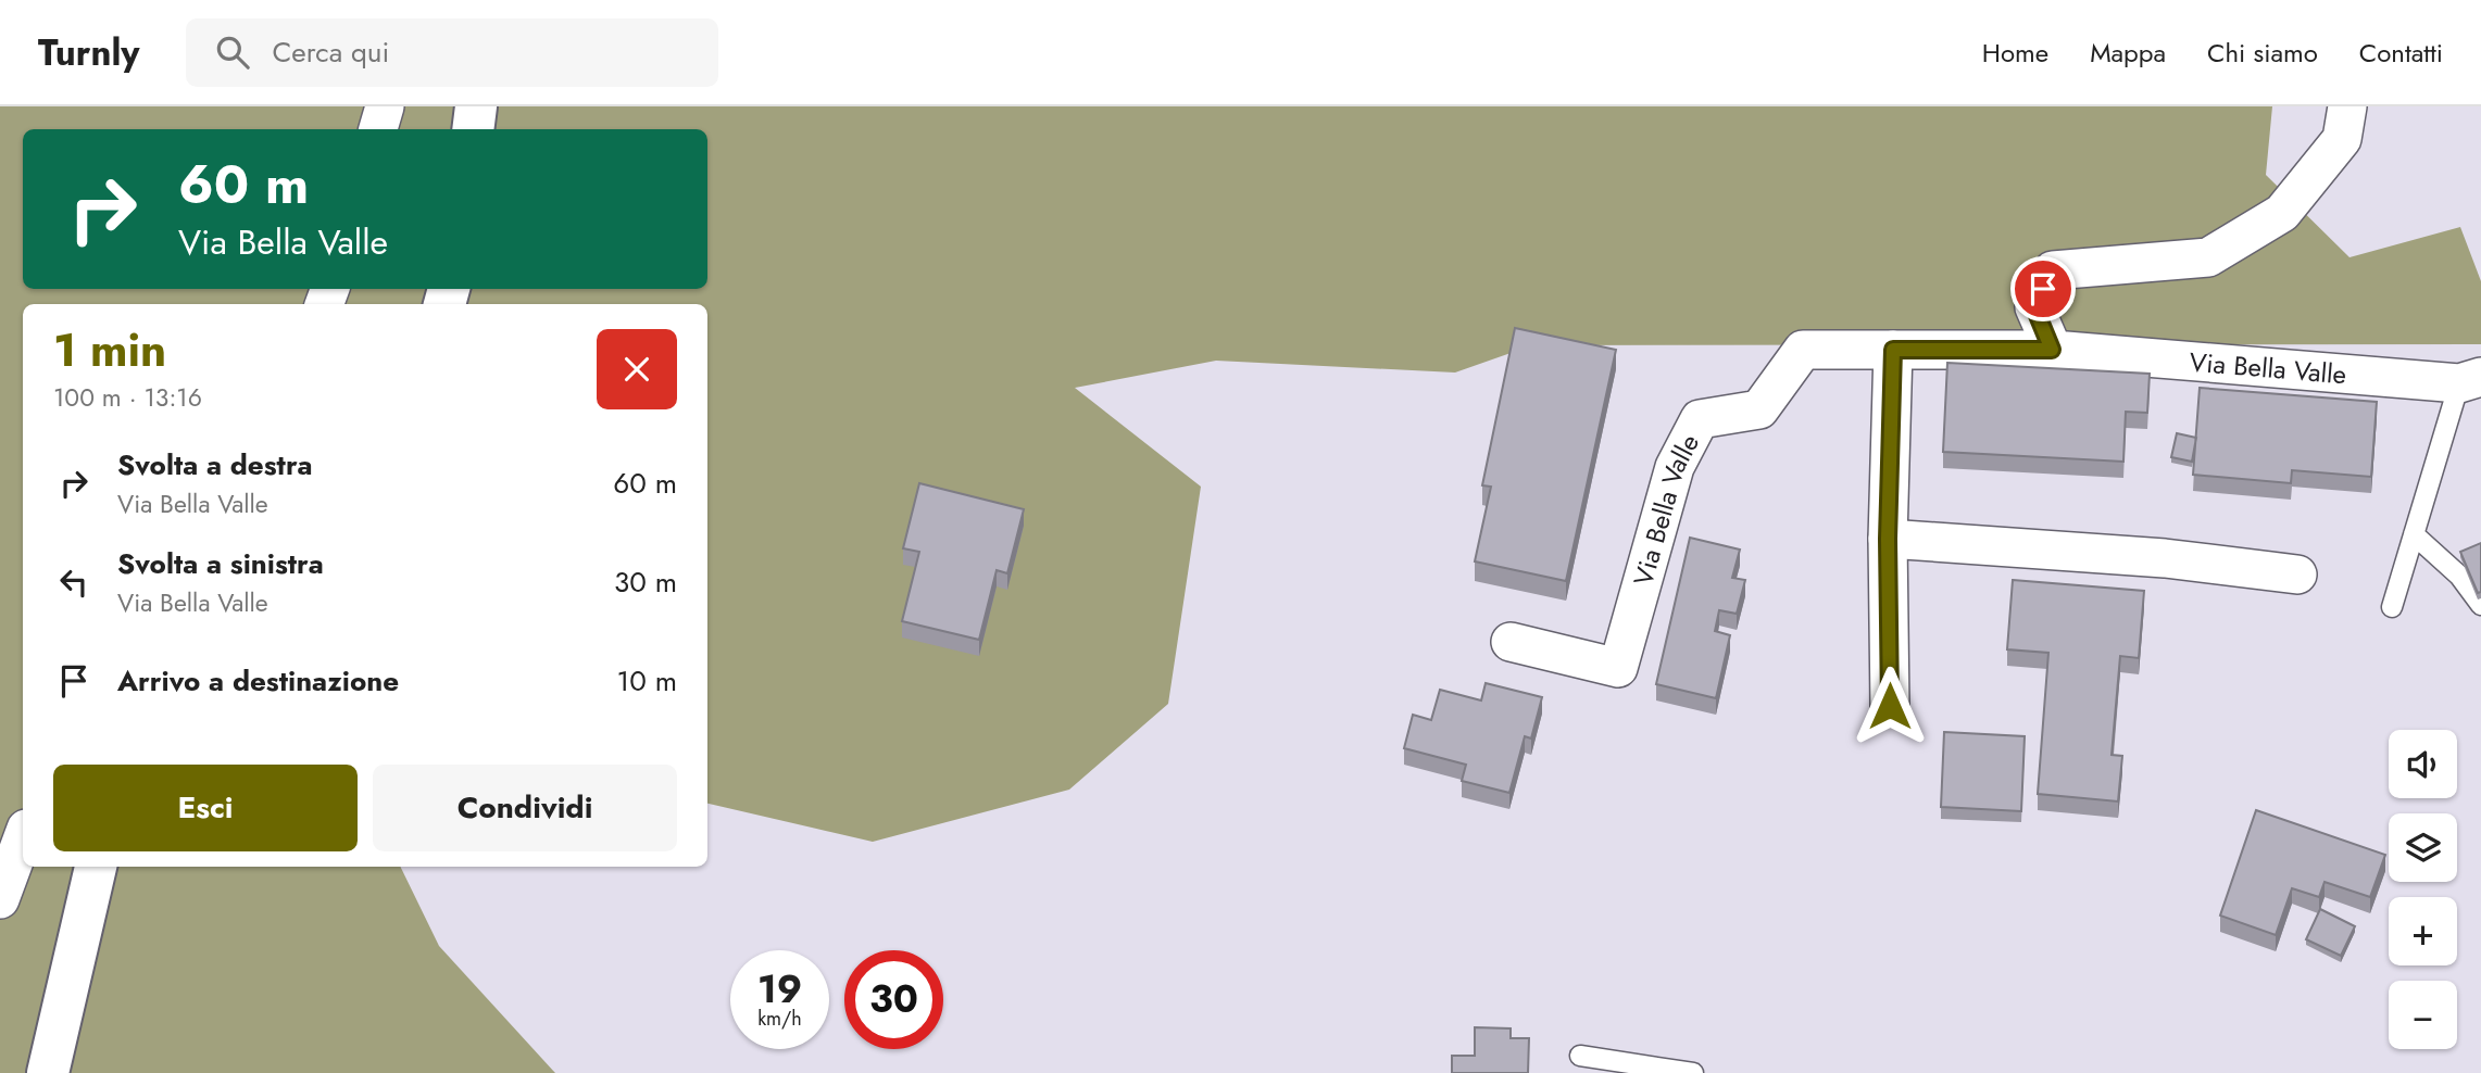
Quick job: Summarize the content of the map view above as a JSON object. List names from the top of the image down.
{
  "streets": {
    "street": ["Via Bella Valle"]
  },
  "page": {
    "header": "Turnly",
    "search": "Cerca qui",
    "nav": [
      "Home",
      "Mappa",
      "Chi siamo",
      "Contatti"
    ],
    "turn": ["60 m", "Via Bella Valle"],
    "heading": ["1 min", "100 m · 13:16"],
    "list": [
      {
        "name": "Svolta a destra",
        "note": "Via Bella Valle",
        "value": "60 m"
      },
      {
        "name": "Svolta a sinistra",
        "note": "Via Bella Valle",
        "value": "30 m"
      },
      {
        "name": "Arrivo a destinazione",
        "value": "10 m"
      }
    ],
    "map_buttons": ["+", "−"],
    "buttons": ["Esci", "Condividi"],
    "speed": "19 km/h",
    "limit": "30"
  }
}
